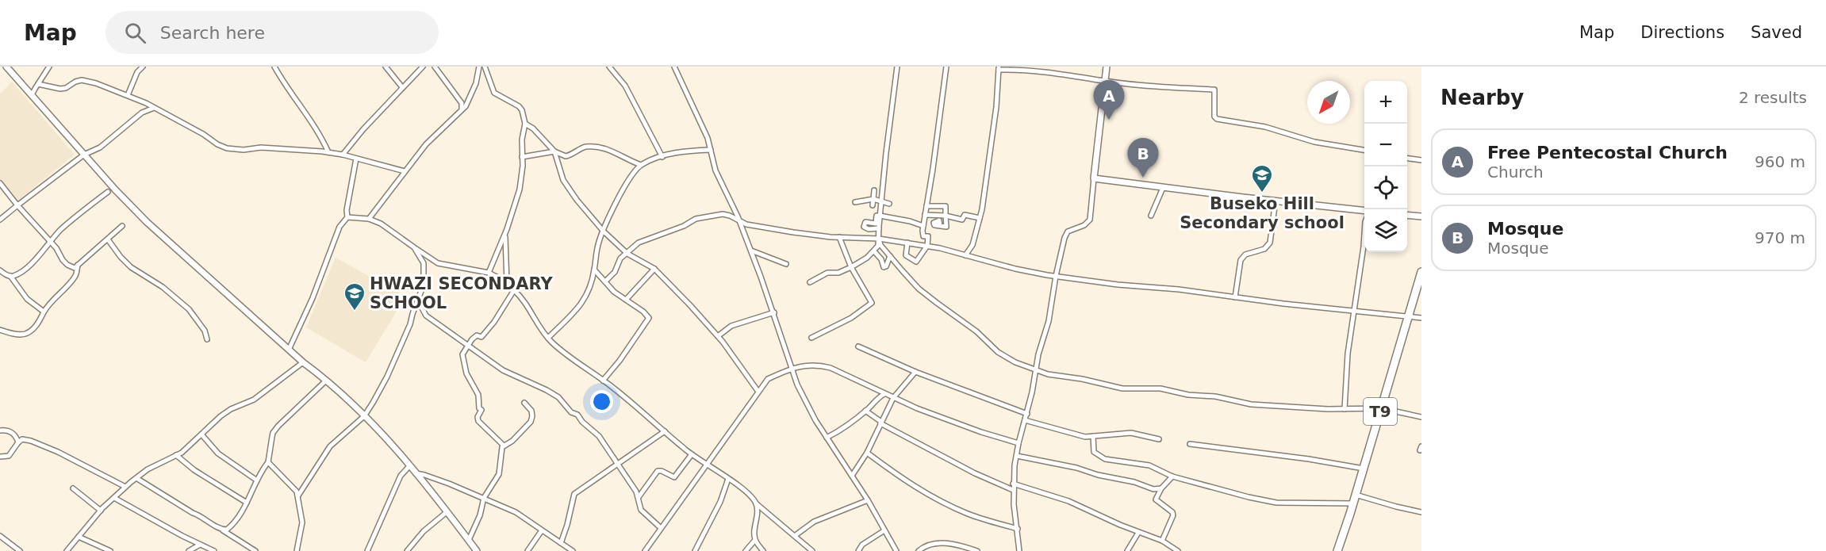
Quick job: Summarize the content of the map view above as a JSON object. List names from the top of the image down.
{
  "streets": {
    "highway": ["T9"]
  },
  "places": {
    "school or university": ["Buseko Hill Secondary school", "HWAZI SECONDARY SCHOOL"]
  },
  "north": "bottom left",
  "page": {
    "header": "Map",
    "search": "Search here",
    "nav": ["Map", "Directions", "Saved"],
    "heading": ["Nearby", "2 results"],
    "pins": ["A", "B"],
    "map_buttons": ["+", "−"],
    "list": [
      {
        "mark": "A",
        "name": "Free Pentecostal Church",
        "note": "Church",
        "value": "960 m"
      },
      {
        "mark": "B",
        "name": "Mosque",
        "note": "Mosque",
        "value": "970 m"
      }
    ]
  }
}
